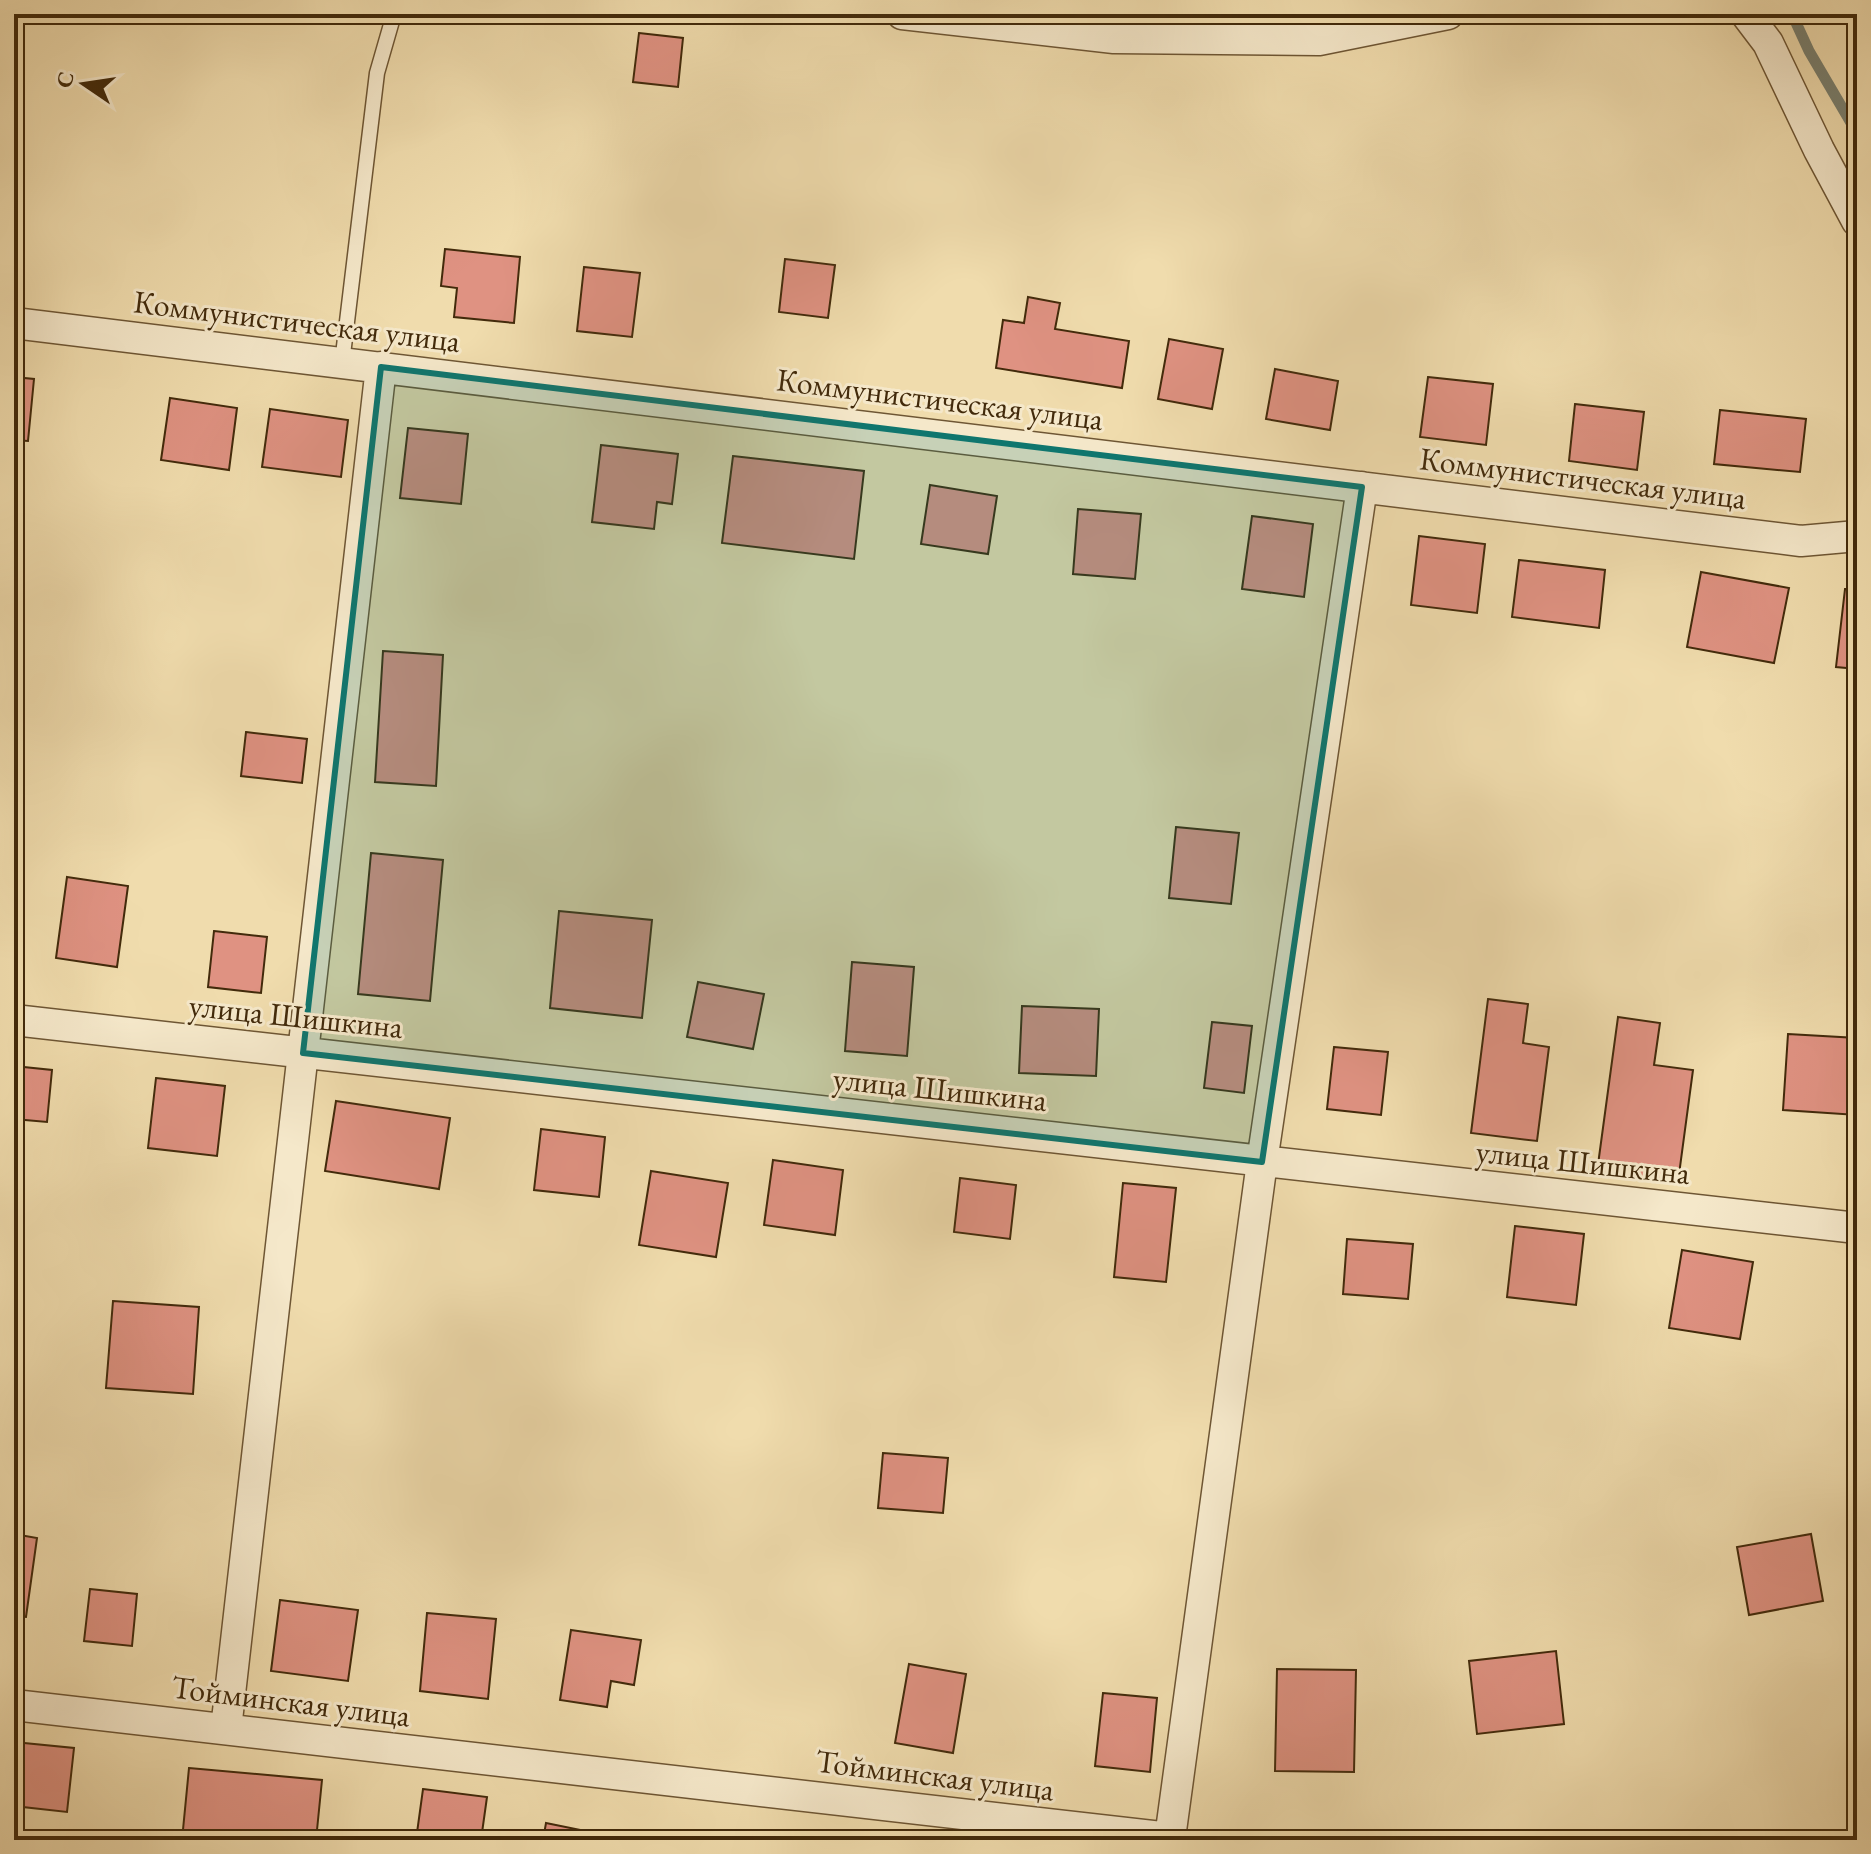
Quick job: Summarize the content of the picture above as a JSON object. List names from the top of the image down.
{
  "streets": {
    "street": ["Коммунистическая улица", "улица Шишкина", "Тойминская улица"]
  },
  "crossings": [
    ["улица Шишкина", "Тойминская улица"]
  ],
  "north": "left"
}
